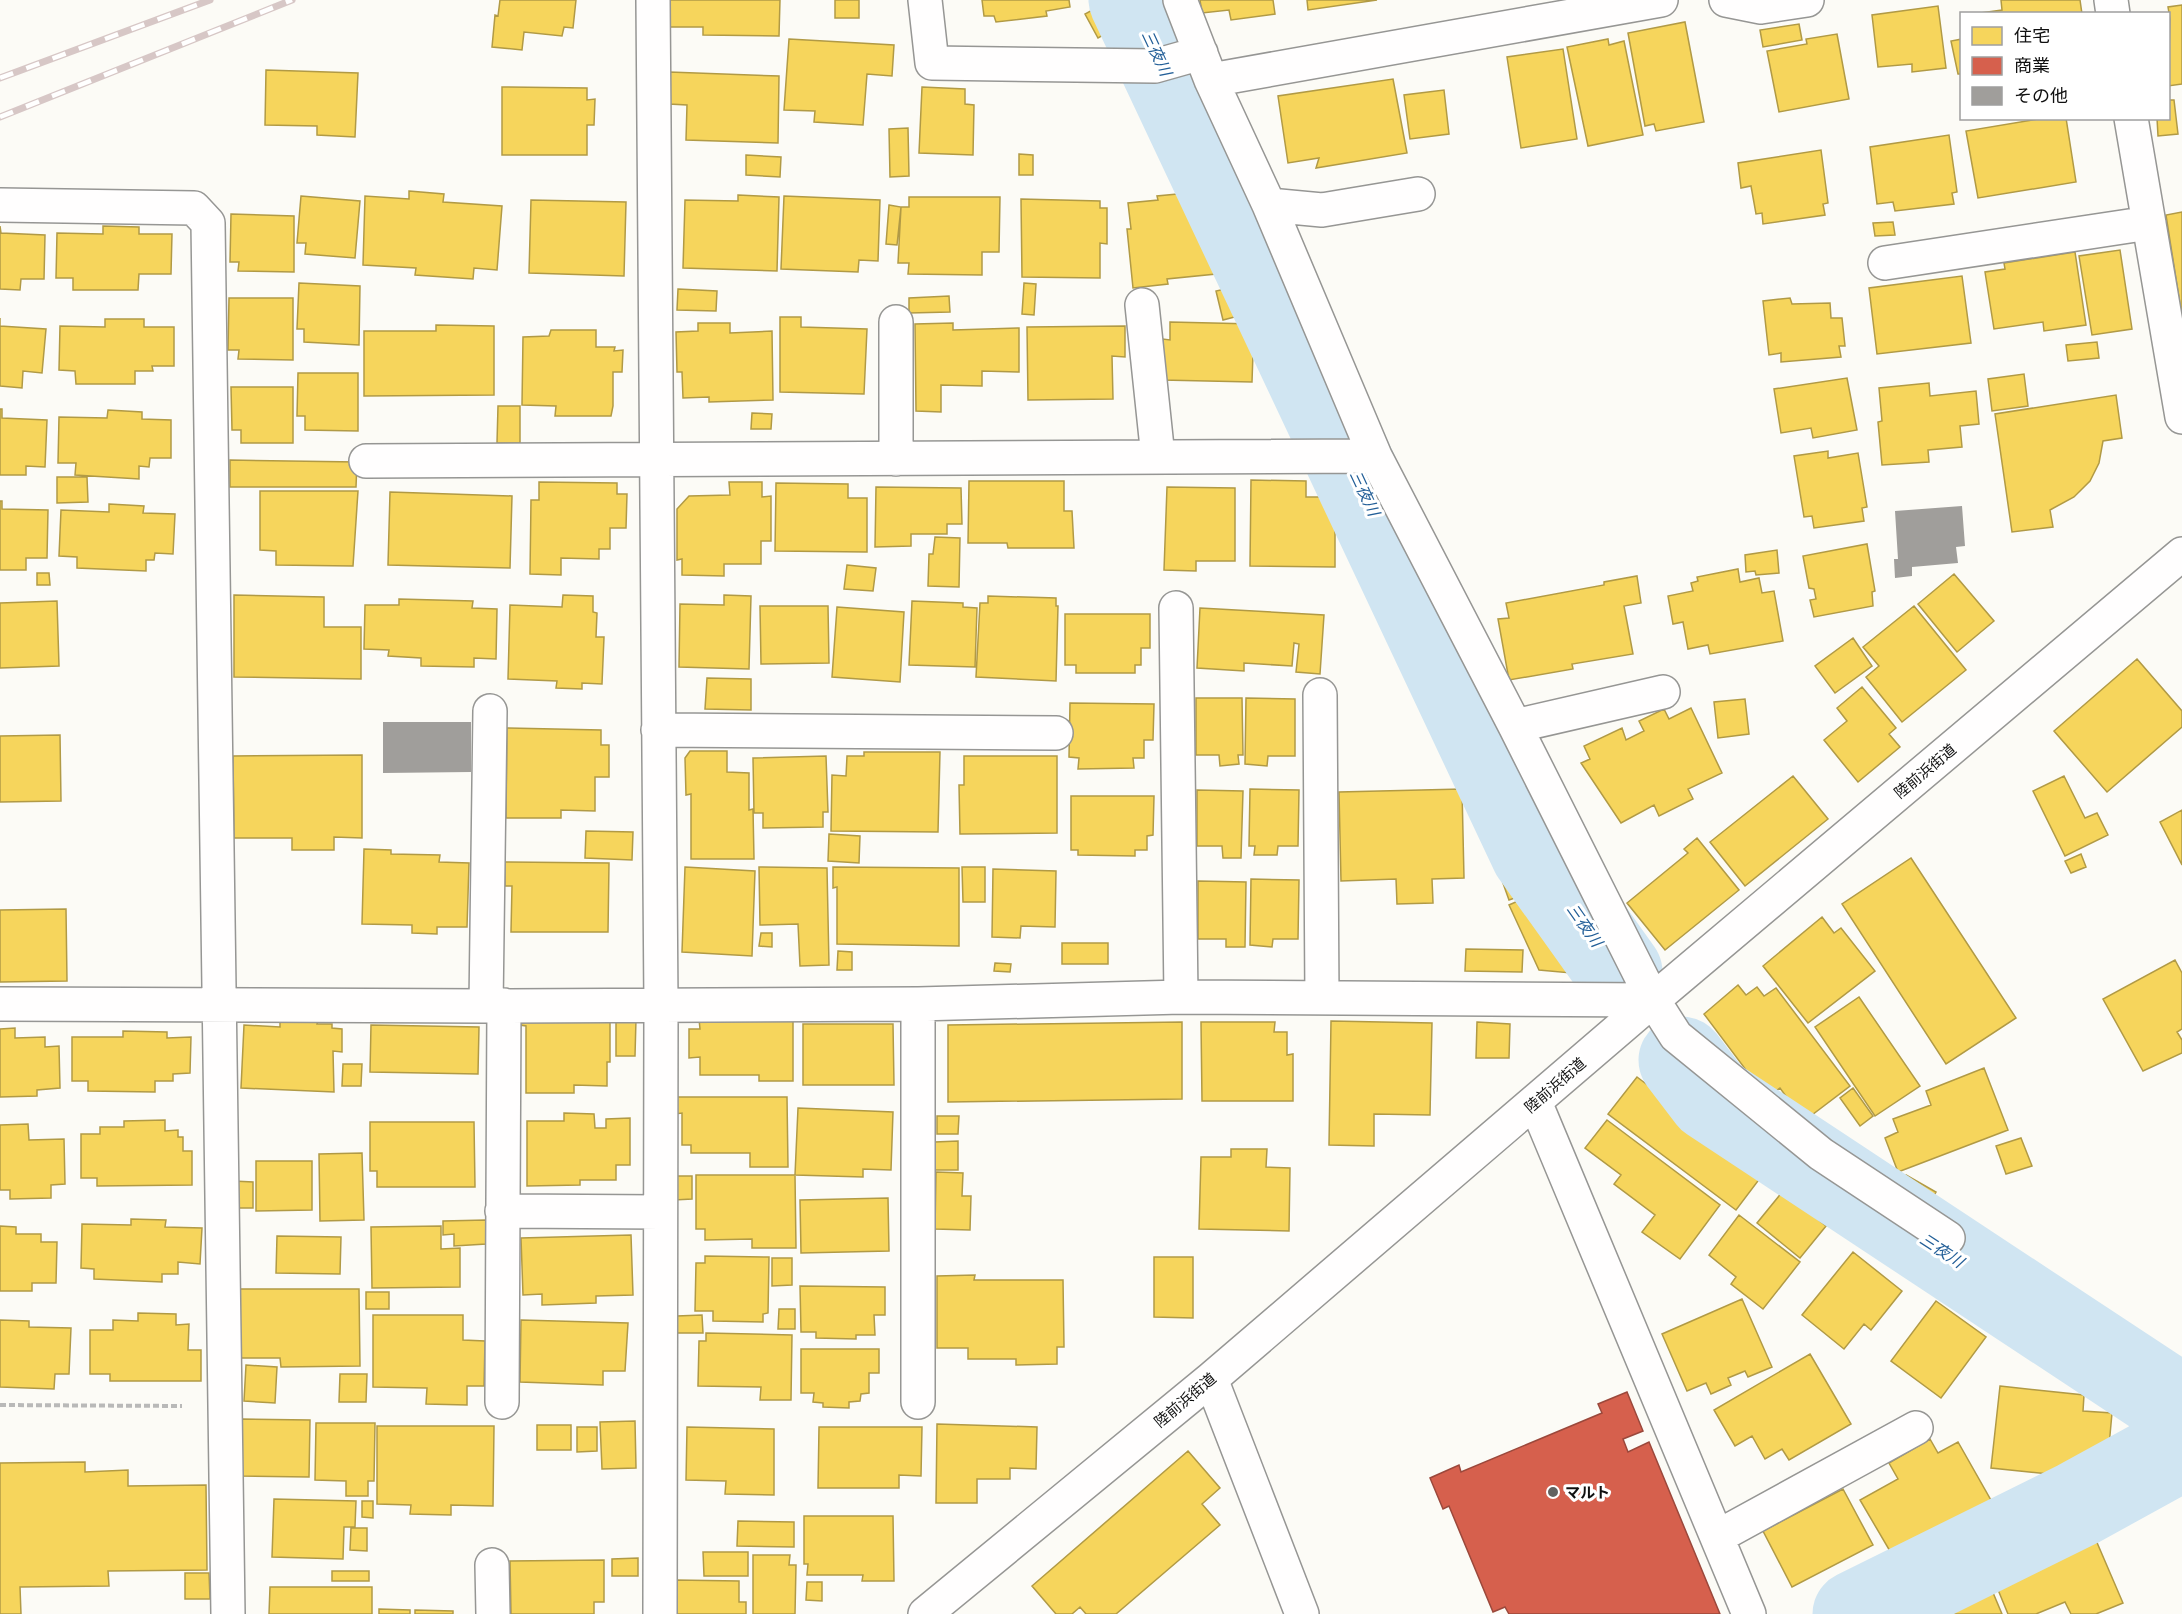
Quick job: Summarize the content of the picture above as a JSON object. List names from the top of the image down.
{
  "streets": {
    "street": ["陸前浜街道"]
  },
  "water": ["三夜川"],
  "places": ["マルト"],
  "legend": ["住宅", "商業", "その他"]
}
